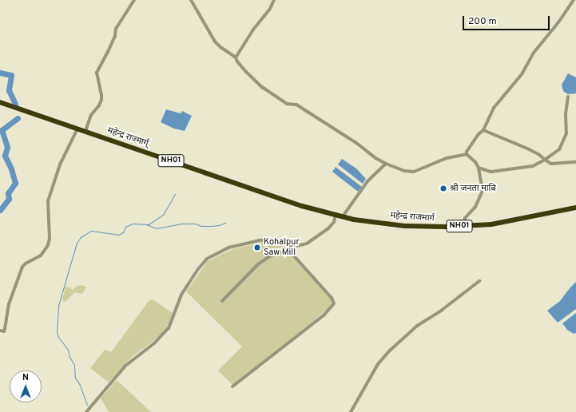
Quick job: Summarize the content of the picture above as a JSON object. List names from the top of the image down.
{
  "streets": {
    "highway": ["महेन्द्र राज्मार्ग्", "NH01", "महेन्द्र राजमार्ग"]
  },
  "crossings": [
    ["महेन्द्र राज्मार्ग्", "महेन्द्र राजमार्ग"]
  ],
  "places": ["श्री जनता माबि", "Kohalpur Saw Mill"],
  "scale_bar": "200 m",
  "north": "top"
}
